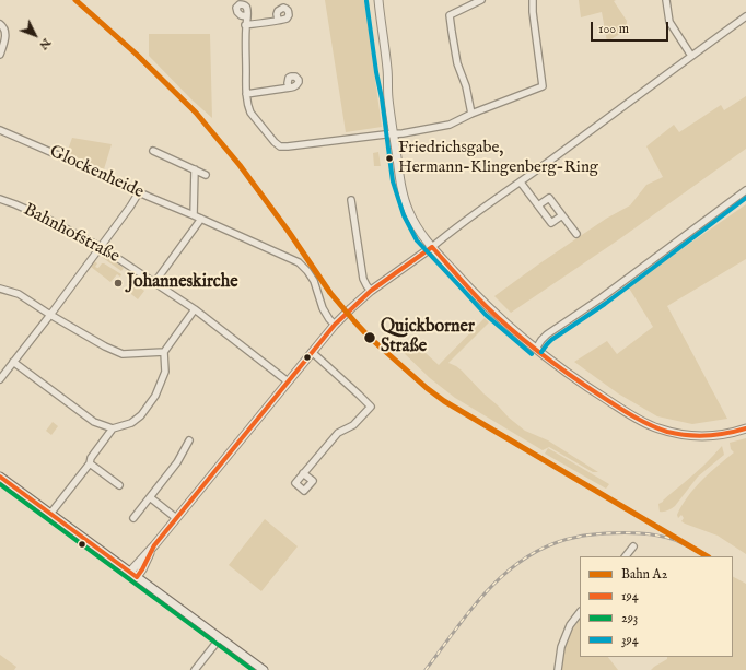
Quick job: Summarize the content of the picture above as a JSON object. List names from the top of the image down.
{
  "streets": {
    "street": ["Glockenheide", "Bahnhofstraße"]
  },
  "places": ["Friedrichsgabe, Hermann-Klingenberg-Ring", "Johanneskirche", "Quickborner Straße"],
  "lines": [
    "rail line A2",
    "transit line 394",
    "transit line 194",
    "transit line 293"
  ],
  "legend": [
    "Bahn A2",
    "194",
    "293",
    "394"
  ],
  "scale_bar": "100 m",
  "north": "bottom right"
}
